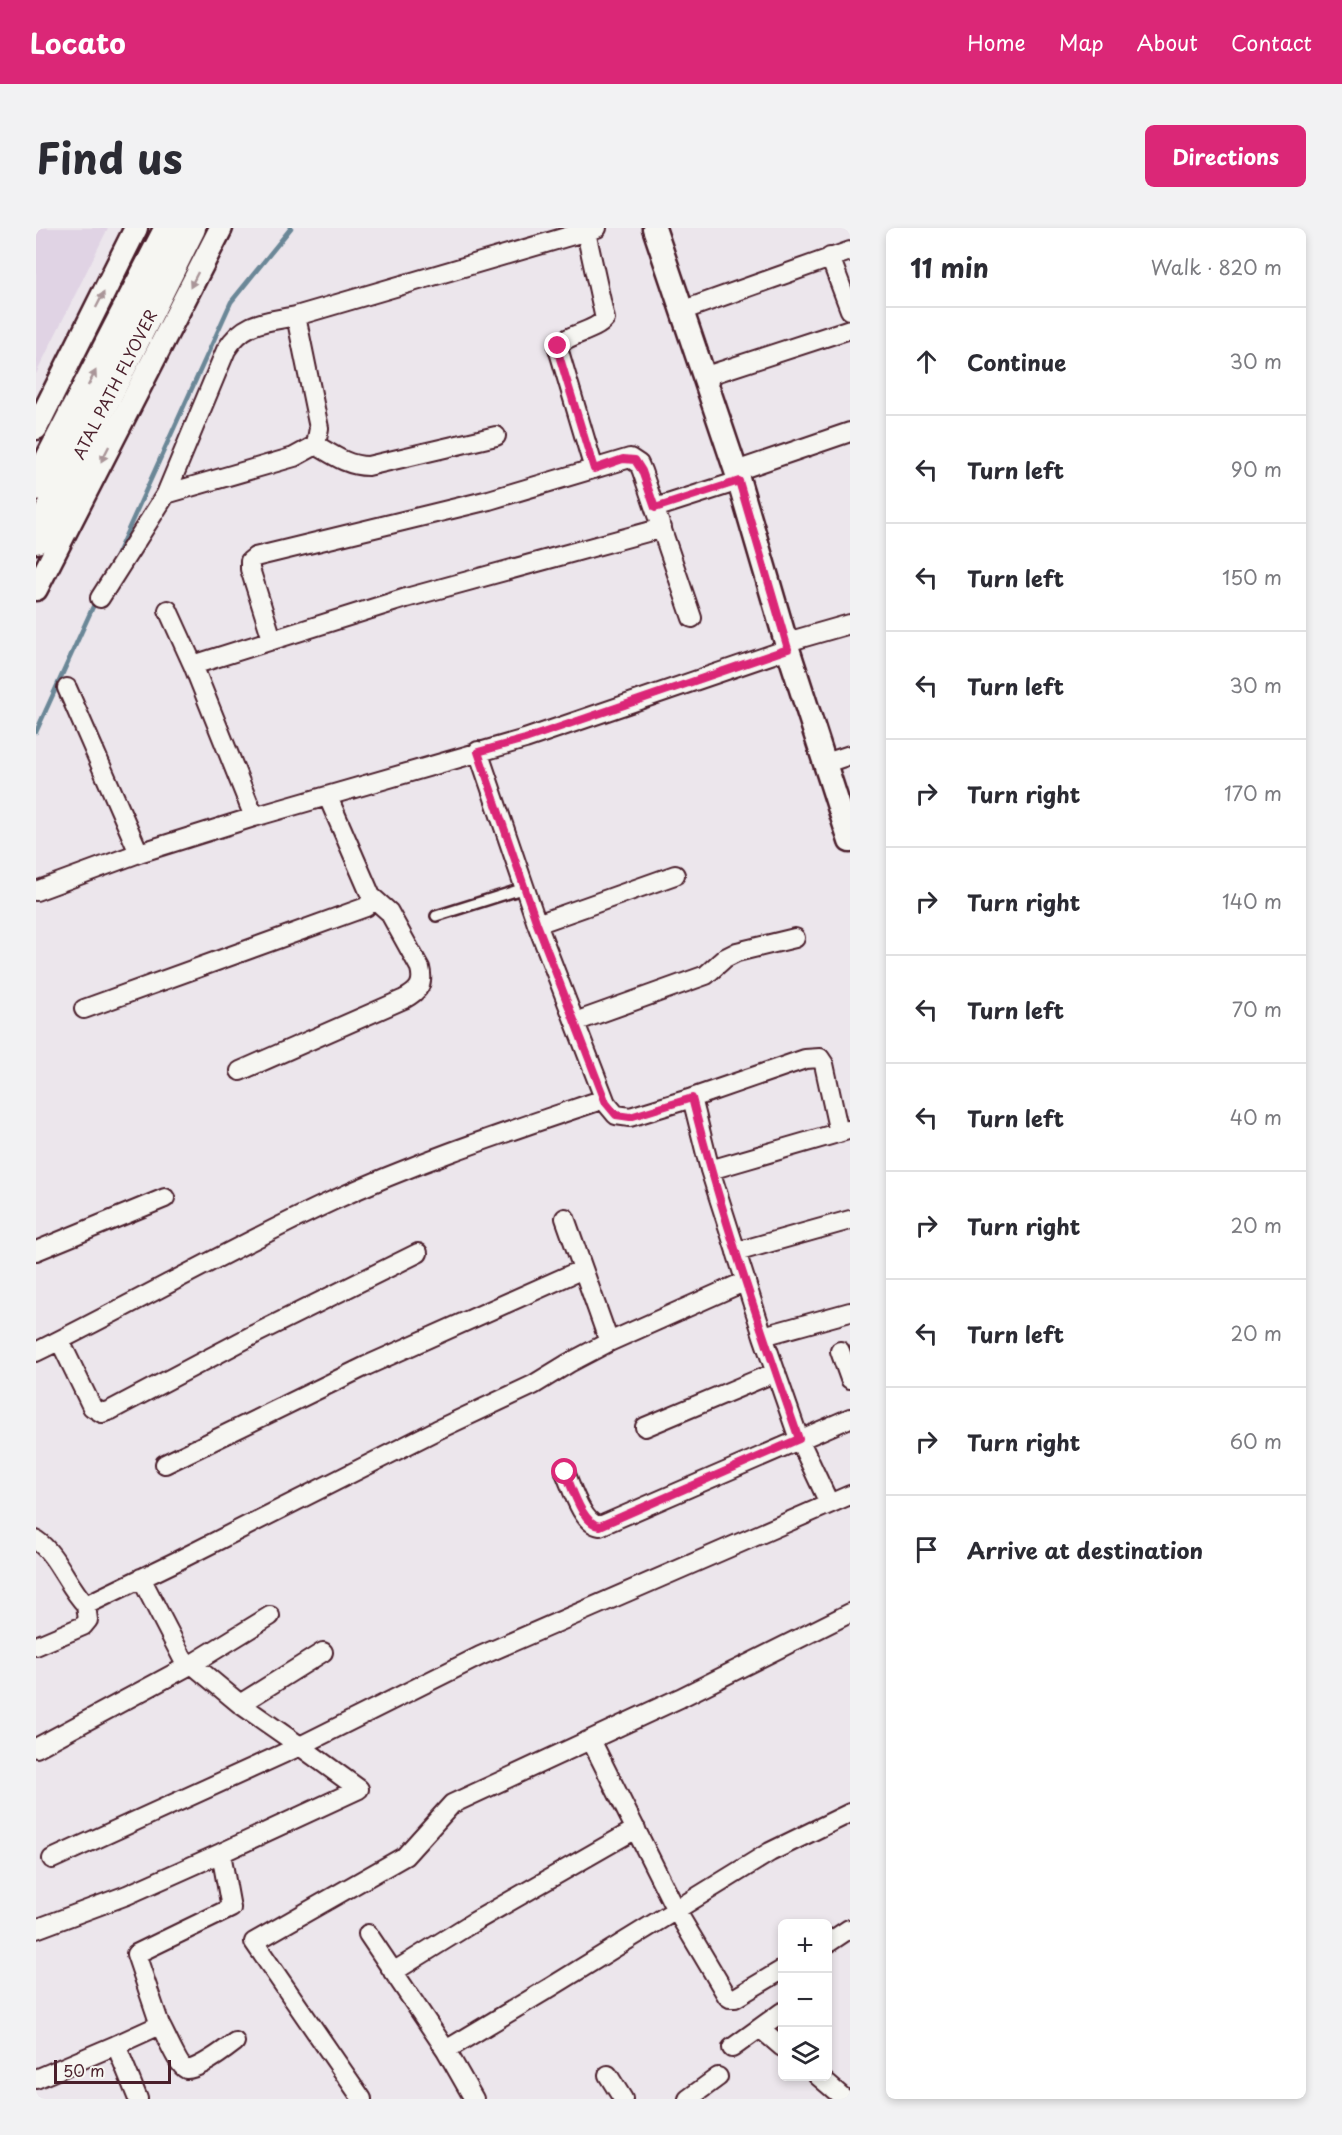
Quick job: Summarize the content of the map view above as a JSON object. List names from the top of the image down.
{
  "streets": {
    "main road": ["ATAL PATH FLYOVER"]
  },
  "scale_bar": "50 m",
  "page": {
    "header": "Locato",
    "nav": [
      "Home",
      "Map",
      "About",
      "Contact"
    ],
    "title": "Find us",
    "buttons": "Directions",
    "heading": ["11 min", "Walk · 820 m"],
    "list": [
      ["Continue", "30 m"],
      ["Turn left", "90 m"],
      ["Turn left", "150 m"],
      ["Turn left", "30 m"],
      ["Turn right", "170 m"],
      ["Turn right", "140 m"],
      ["Turn left", "70 m"],
      ["Turn left", "40 m"],
      ["Turn right", "20 m"],
      ["Turn left", "20 m"],
      ["Turn right", "60 m"],
      "Arrive at destination"
    ],
    "map_buttons": ["+", "−"],
    "scale": "50 m"
  }
}
